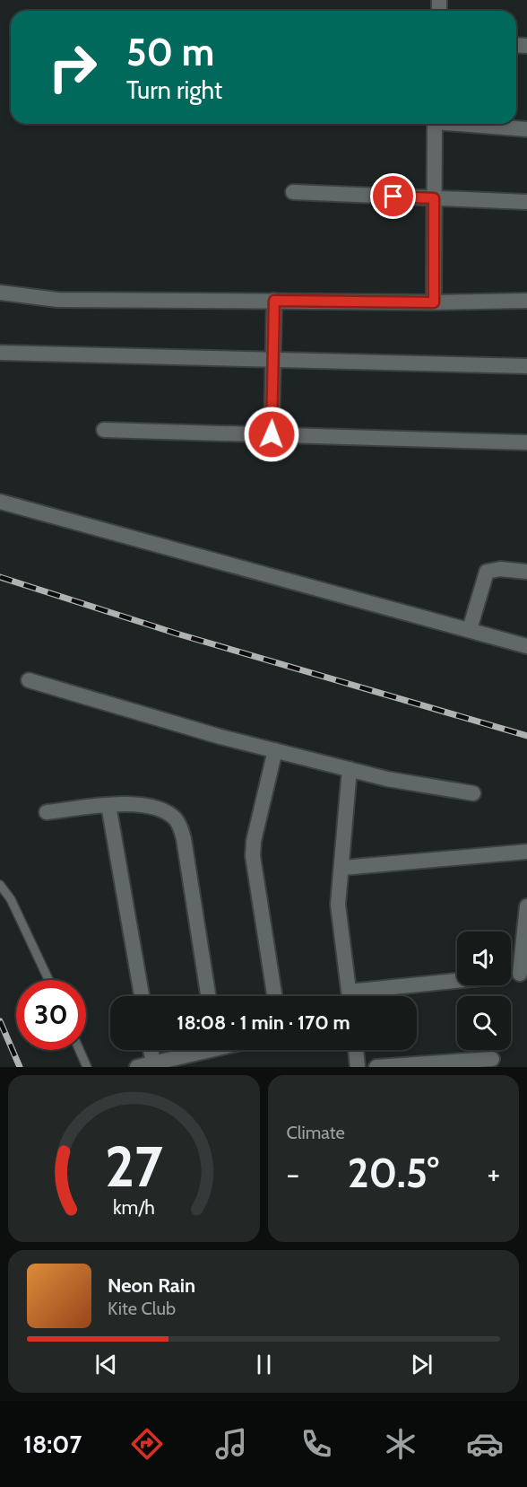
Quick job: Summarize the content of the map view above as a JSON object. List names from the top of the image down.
{
  "page": {
    "turn": ["50 m", "Turn right"],
    "limit": "30",
    "trip": "18:08 · 1 min · 170 m",
    "tile": "Climate",
    "heat": ["−", "20.5°", "+"],
    "song": ["Neon Rain", "Kite Club"],
    "tabs": "18:07",
    "gauge": ["27", "km/h"]
  }
}
